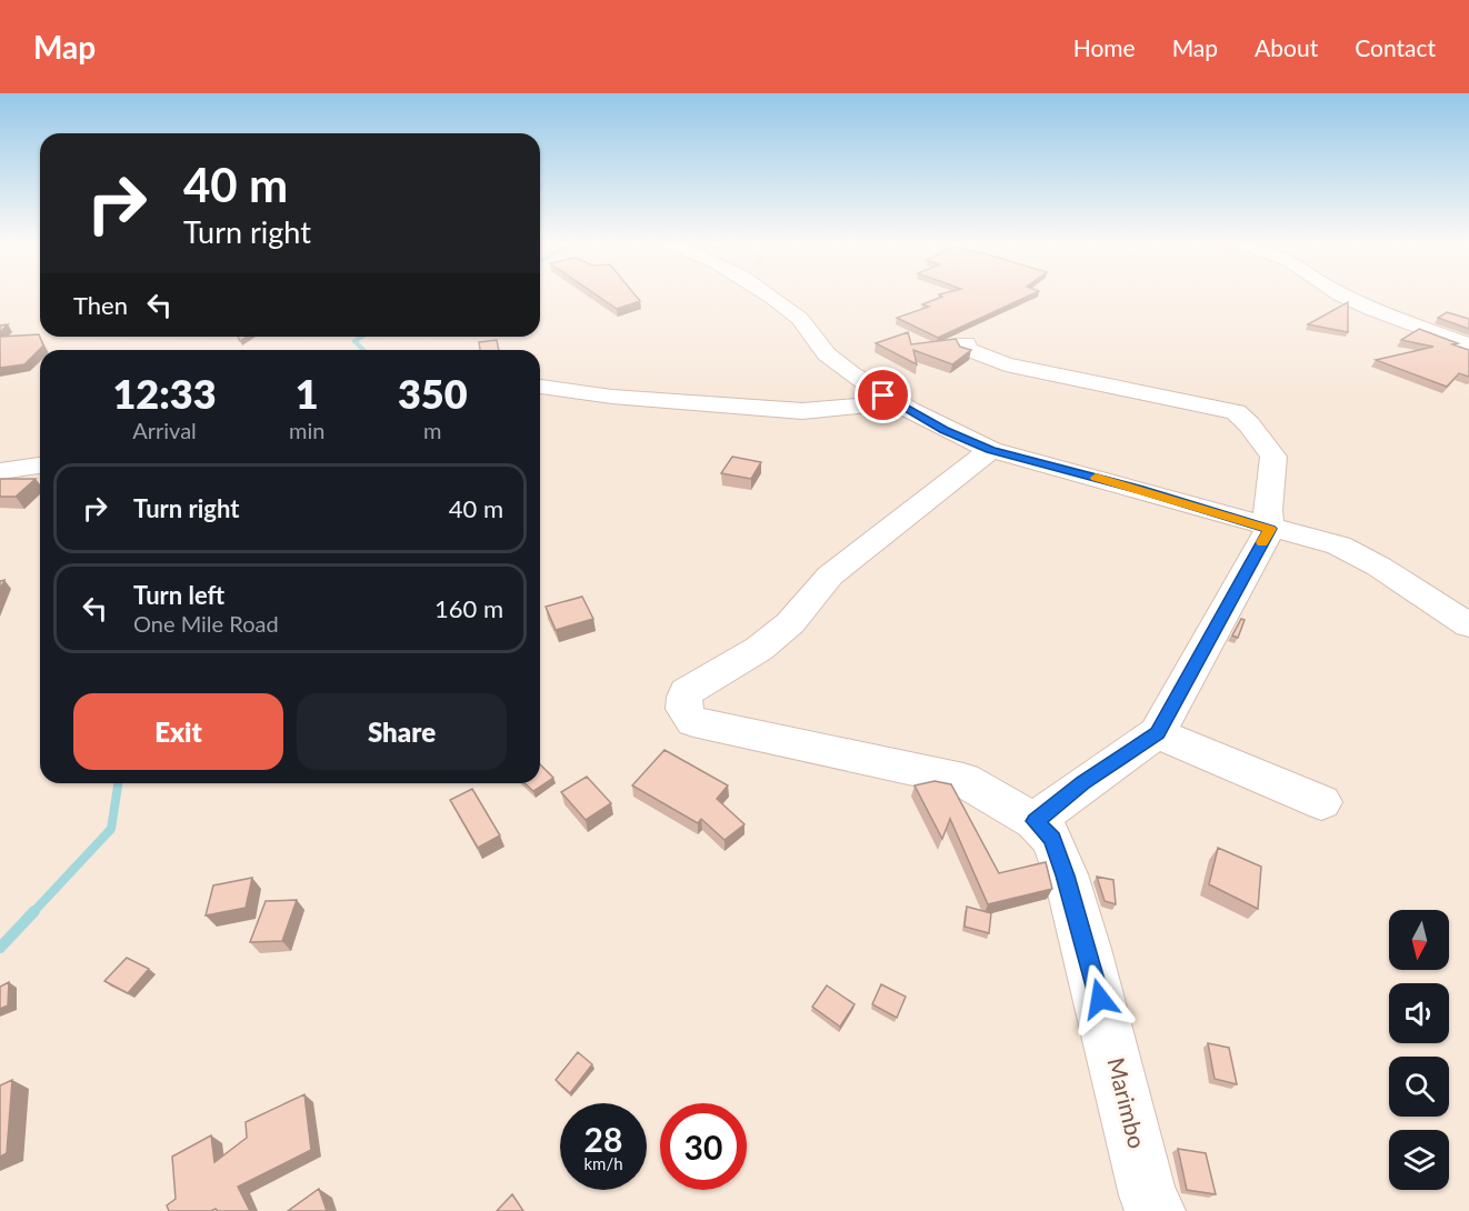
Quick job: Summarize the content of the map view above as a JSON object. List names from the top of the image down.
{
  "streets": {
    "street": ["Marimbo"]
  },
  "north": "bottom",
  "page": {
    "header": "Map",
    "nav": [
      "Home",
      "Map",
      "About",
      "Contact"
    ],
    "turn": ["40 m", "Turn right"],
    "then": "Then",
    "eta": [
      "12:33",
      "Arrival",
      "1",
      "min",
      "350",
      "m"
    ],
    "list": [
      {
        "name": "Turn right",
        "value": "40 m"
      },
      {
        "name": "Turn left",
        "note": "One Mile Road",
        "value": "160 m"
      }
    ],
    "buttons": ["Exit", "Share"],
    "speed": "28 km/h",
    "limit": "30"
  }
}
